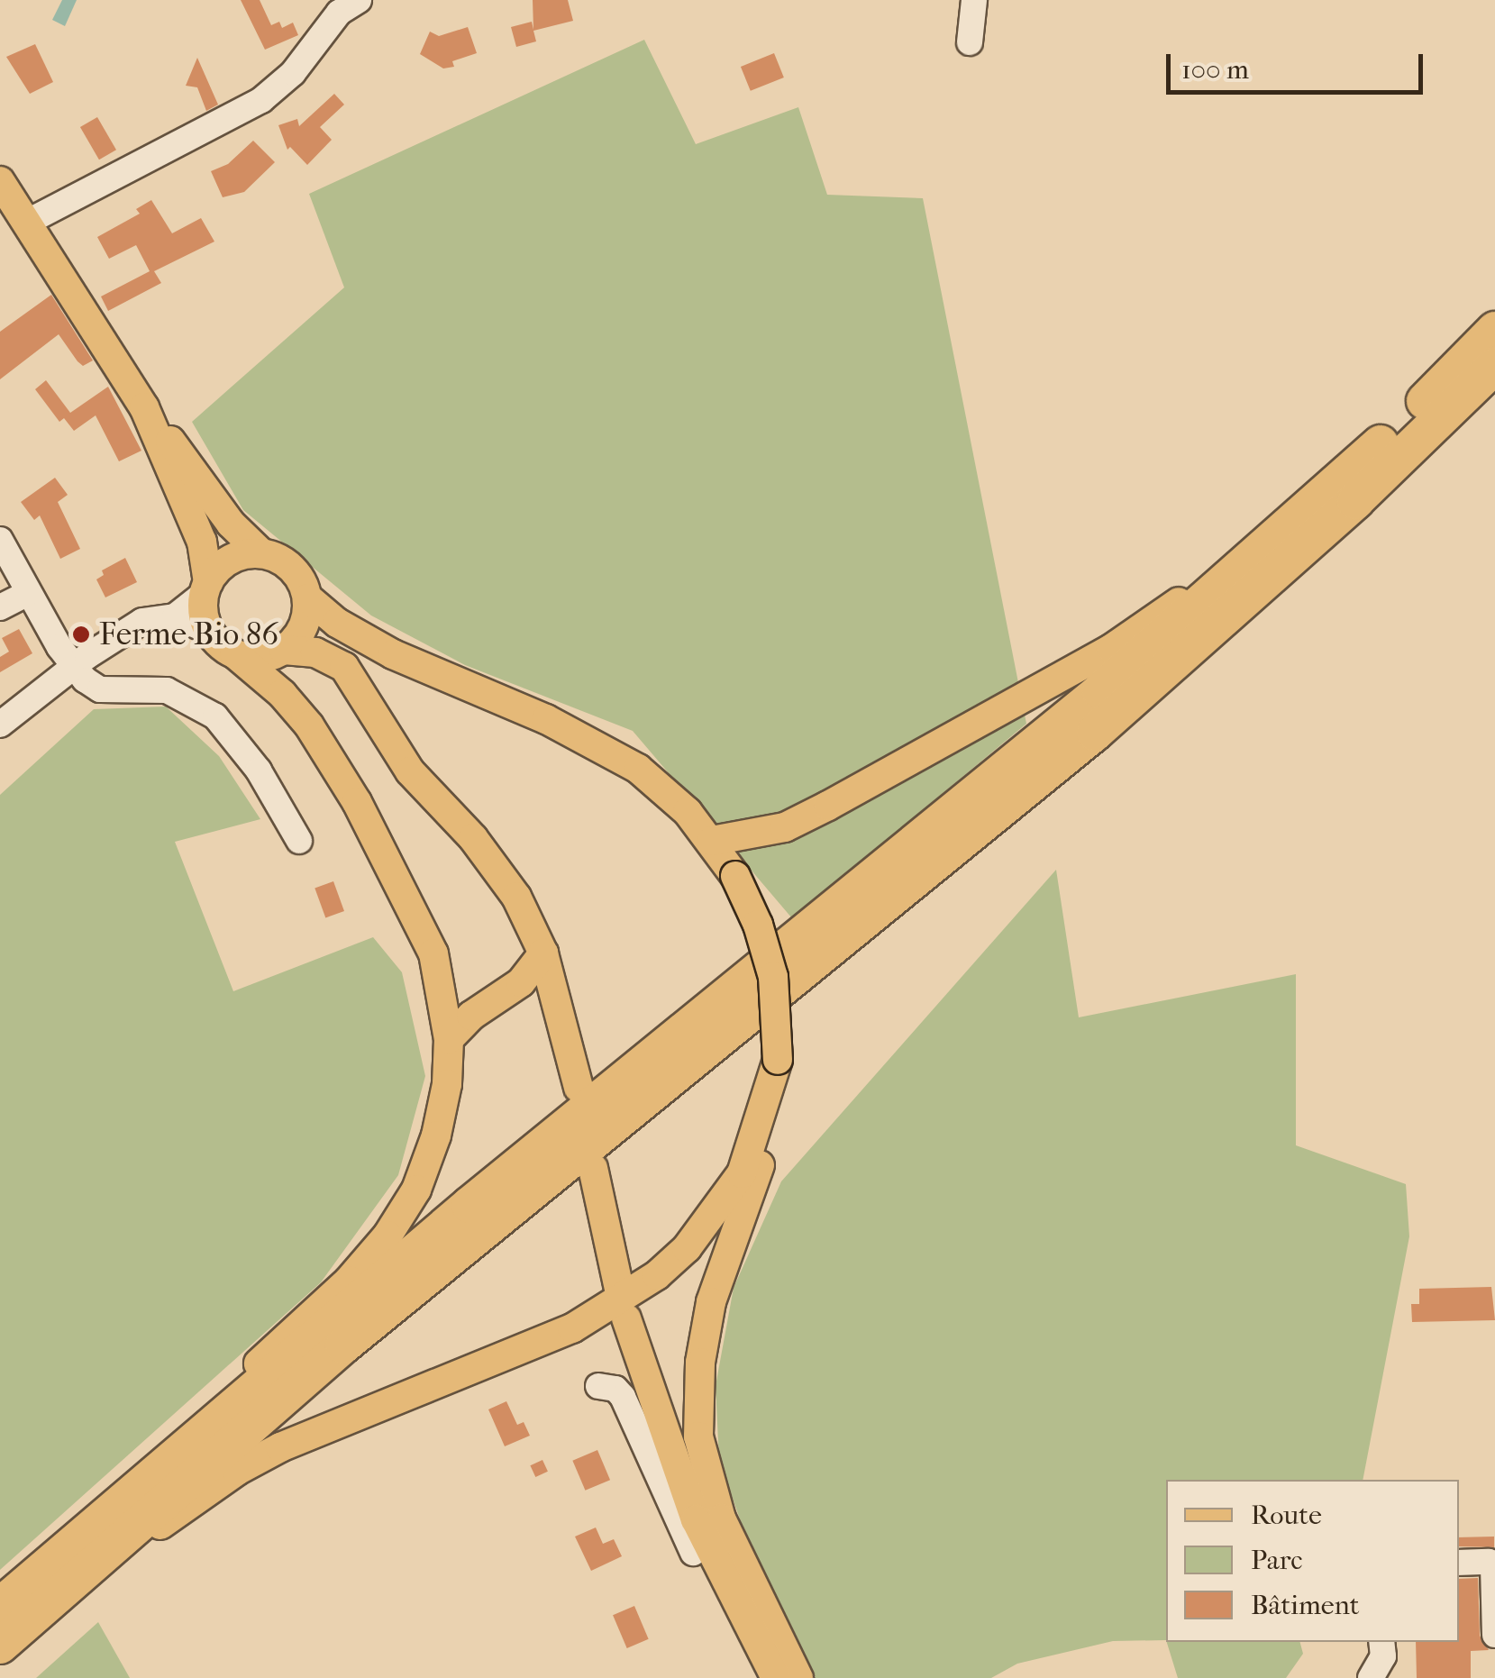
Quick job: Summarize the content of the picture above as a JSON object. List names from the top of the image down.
{
  "places": ["Ferme Bio 86"],
  "legend": ["Route", "Parc", "Bâtiment"],
  "scale_bar": "100 m"
}
